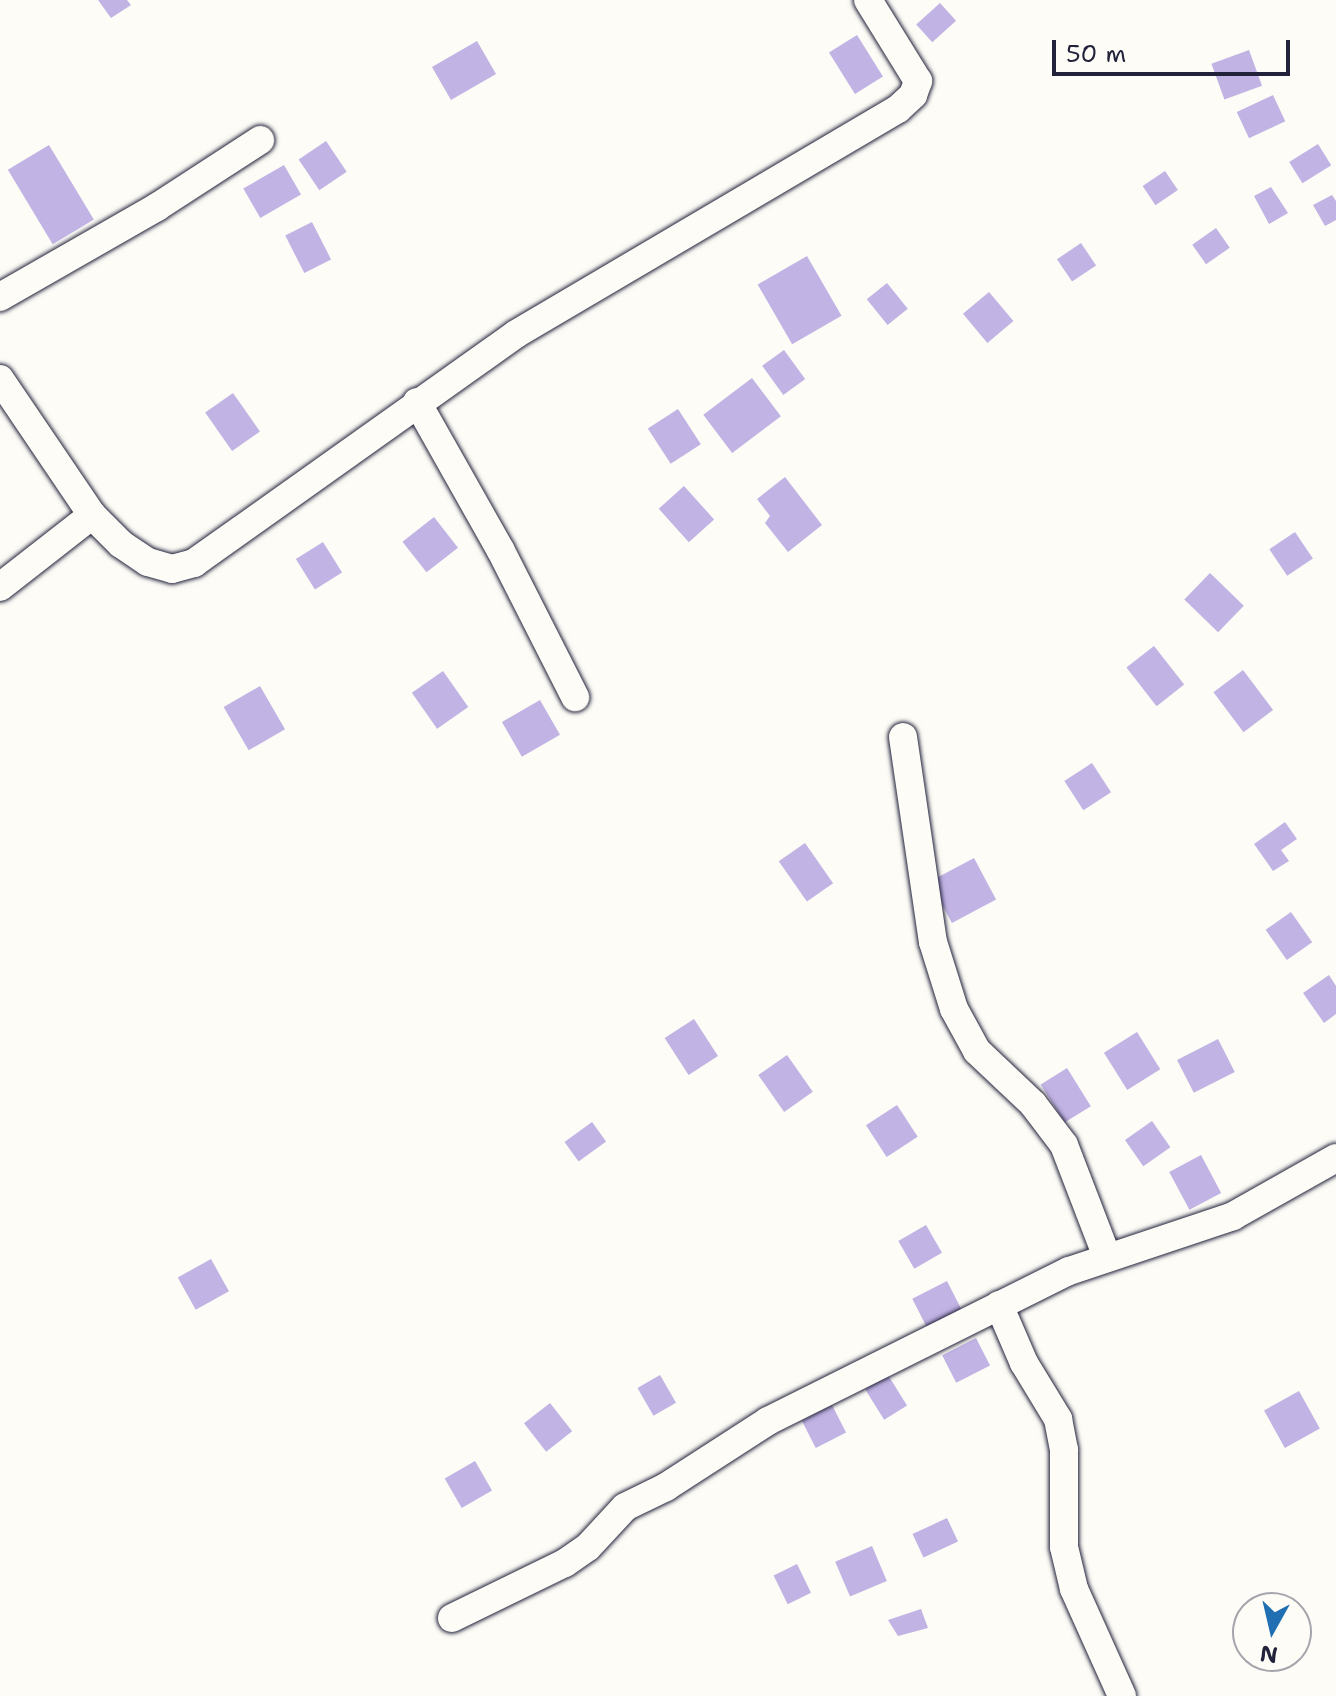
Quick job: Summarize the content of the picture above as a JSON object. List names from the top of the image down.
{
  "scale_bar": "50 m",
  "north": "bottom"
}
